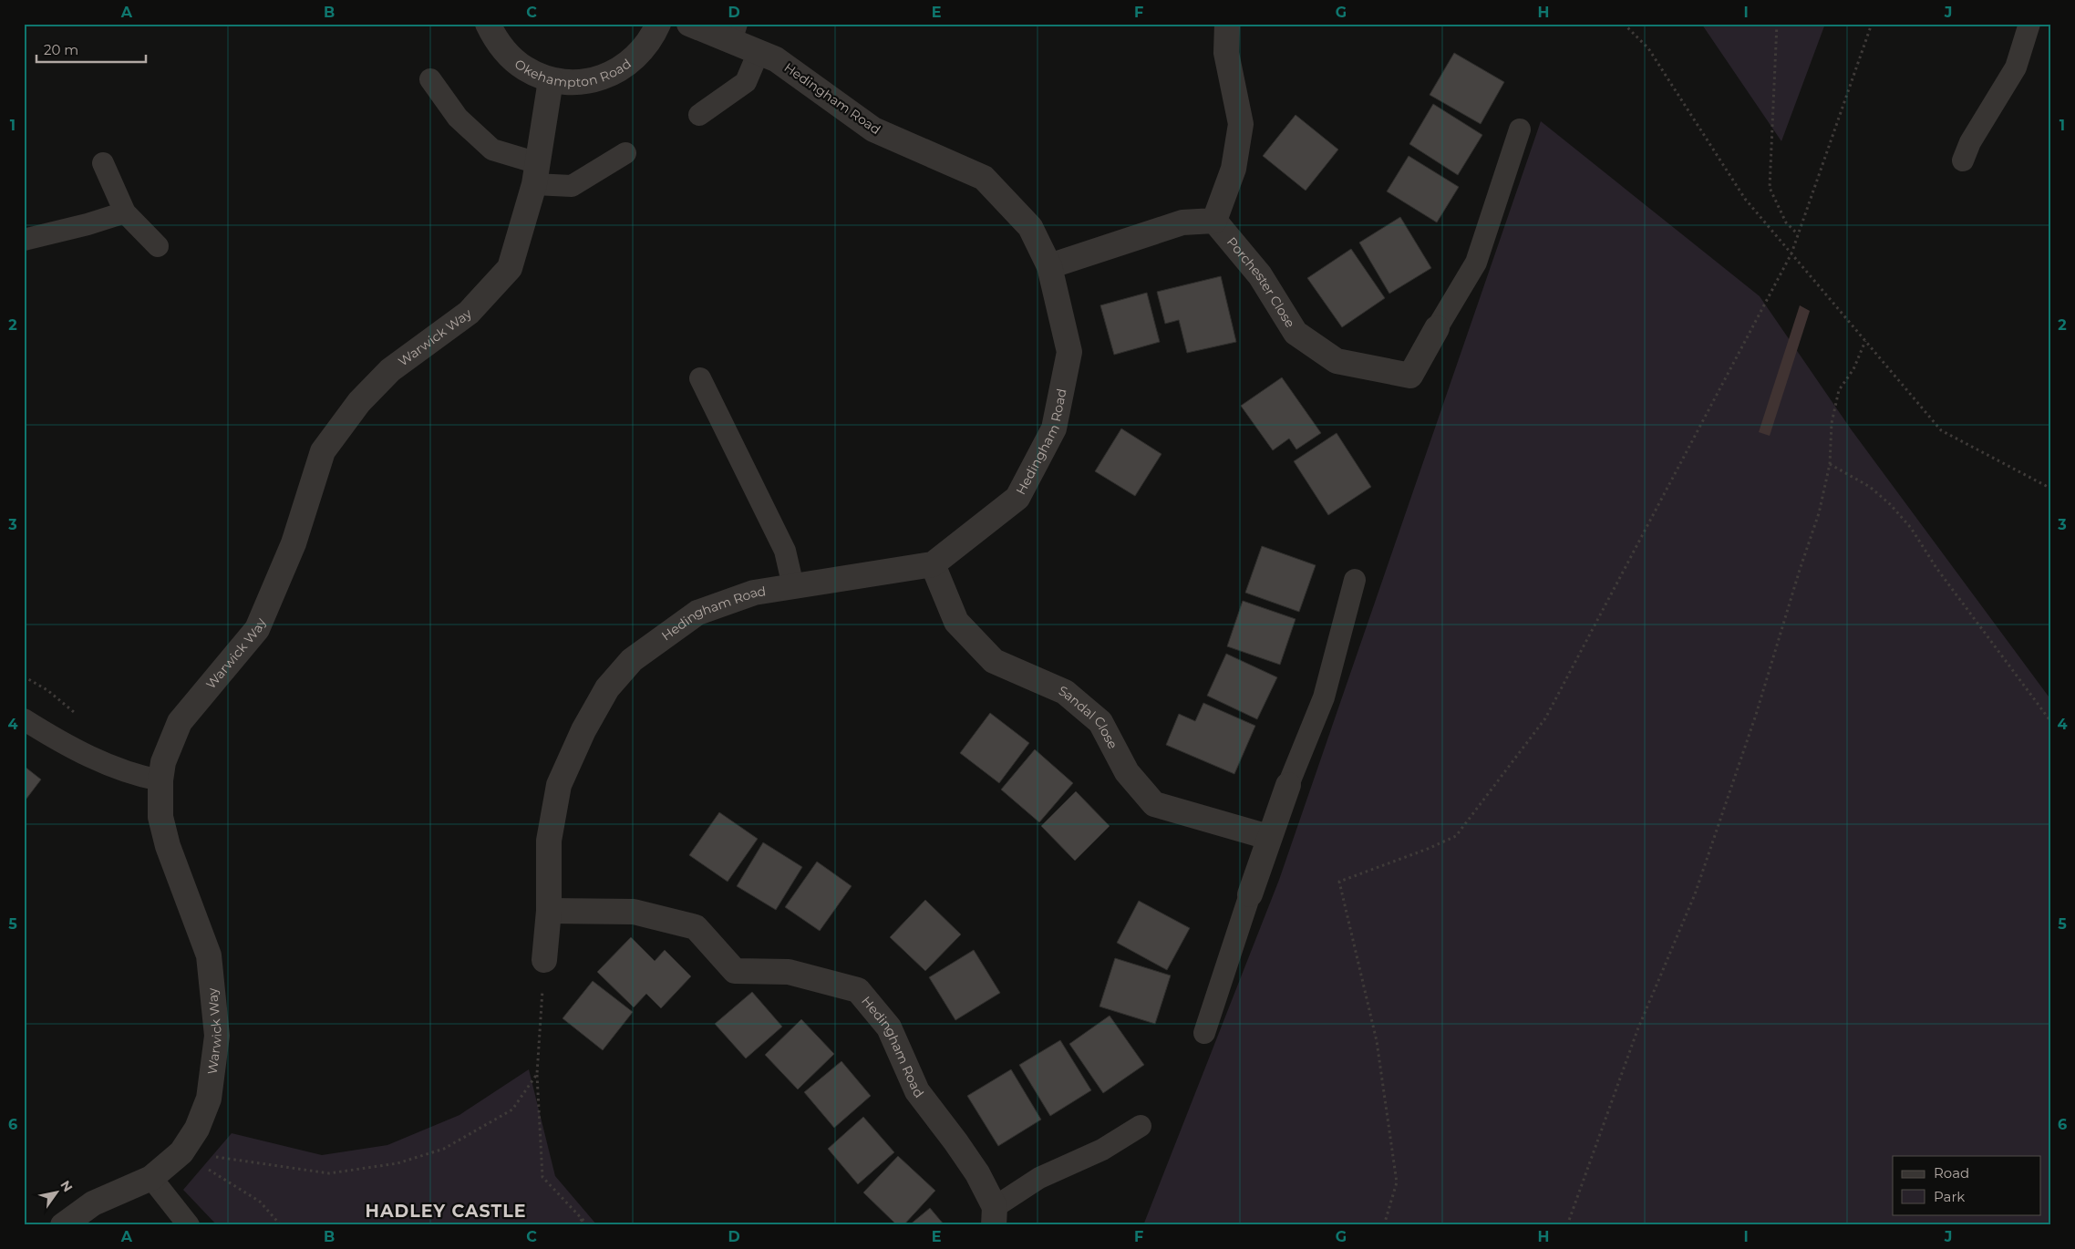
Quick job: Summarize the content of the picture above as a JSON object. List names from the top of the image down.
{
  "streets": {
    "street": [
      "Okehampton Road",
      "Hedingham Road",
      "Porchester Close",
      "Warwick Way",
      "Sandal Close"
    ]
  },
  "crossings": [
    ["Okehampton Road", "Warwick Way"],
    ["Hedingham Road", "Sandal Close"]
  ],
  "districts": ["HADLEY CASTLE"],
  "legend": ["Road", "Park"],
  "scale_bar": "20 m",
  "north": "top right",
  "grid": {
    "columns": [
      "A",
      "B",
      "C",
      "D",
      "E",
      "F",
      "G",
      "H",
      "I",
      "J"
    ],
    "rows": [
      "1",
      "2",
      "3",
      "4",
      "5",
      "6"
    ]
  }
}
